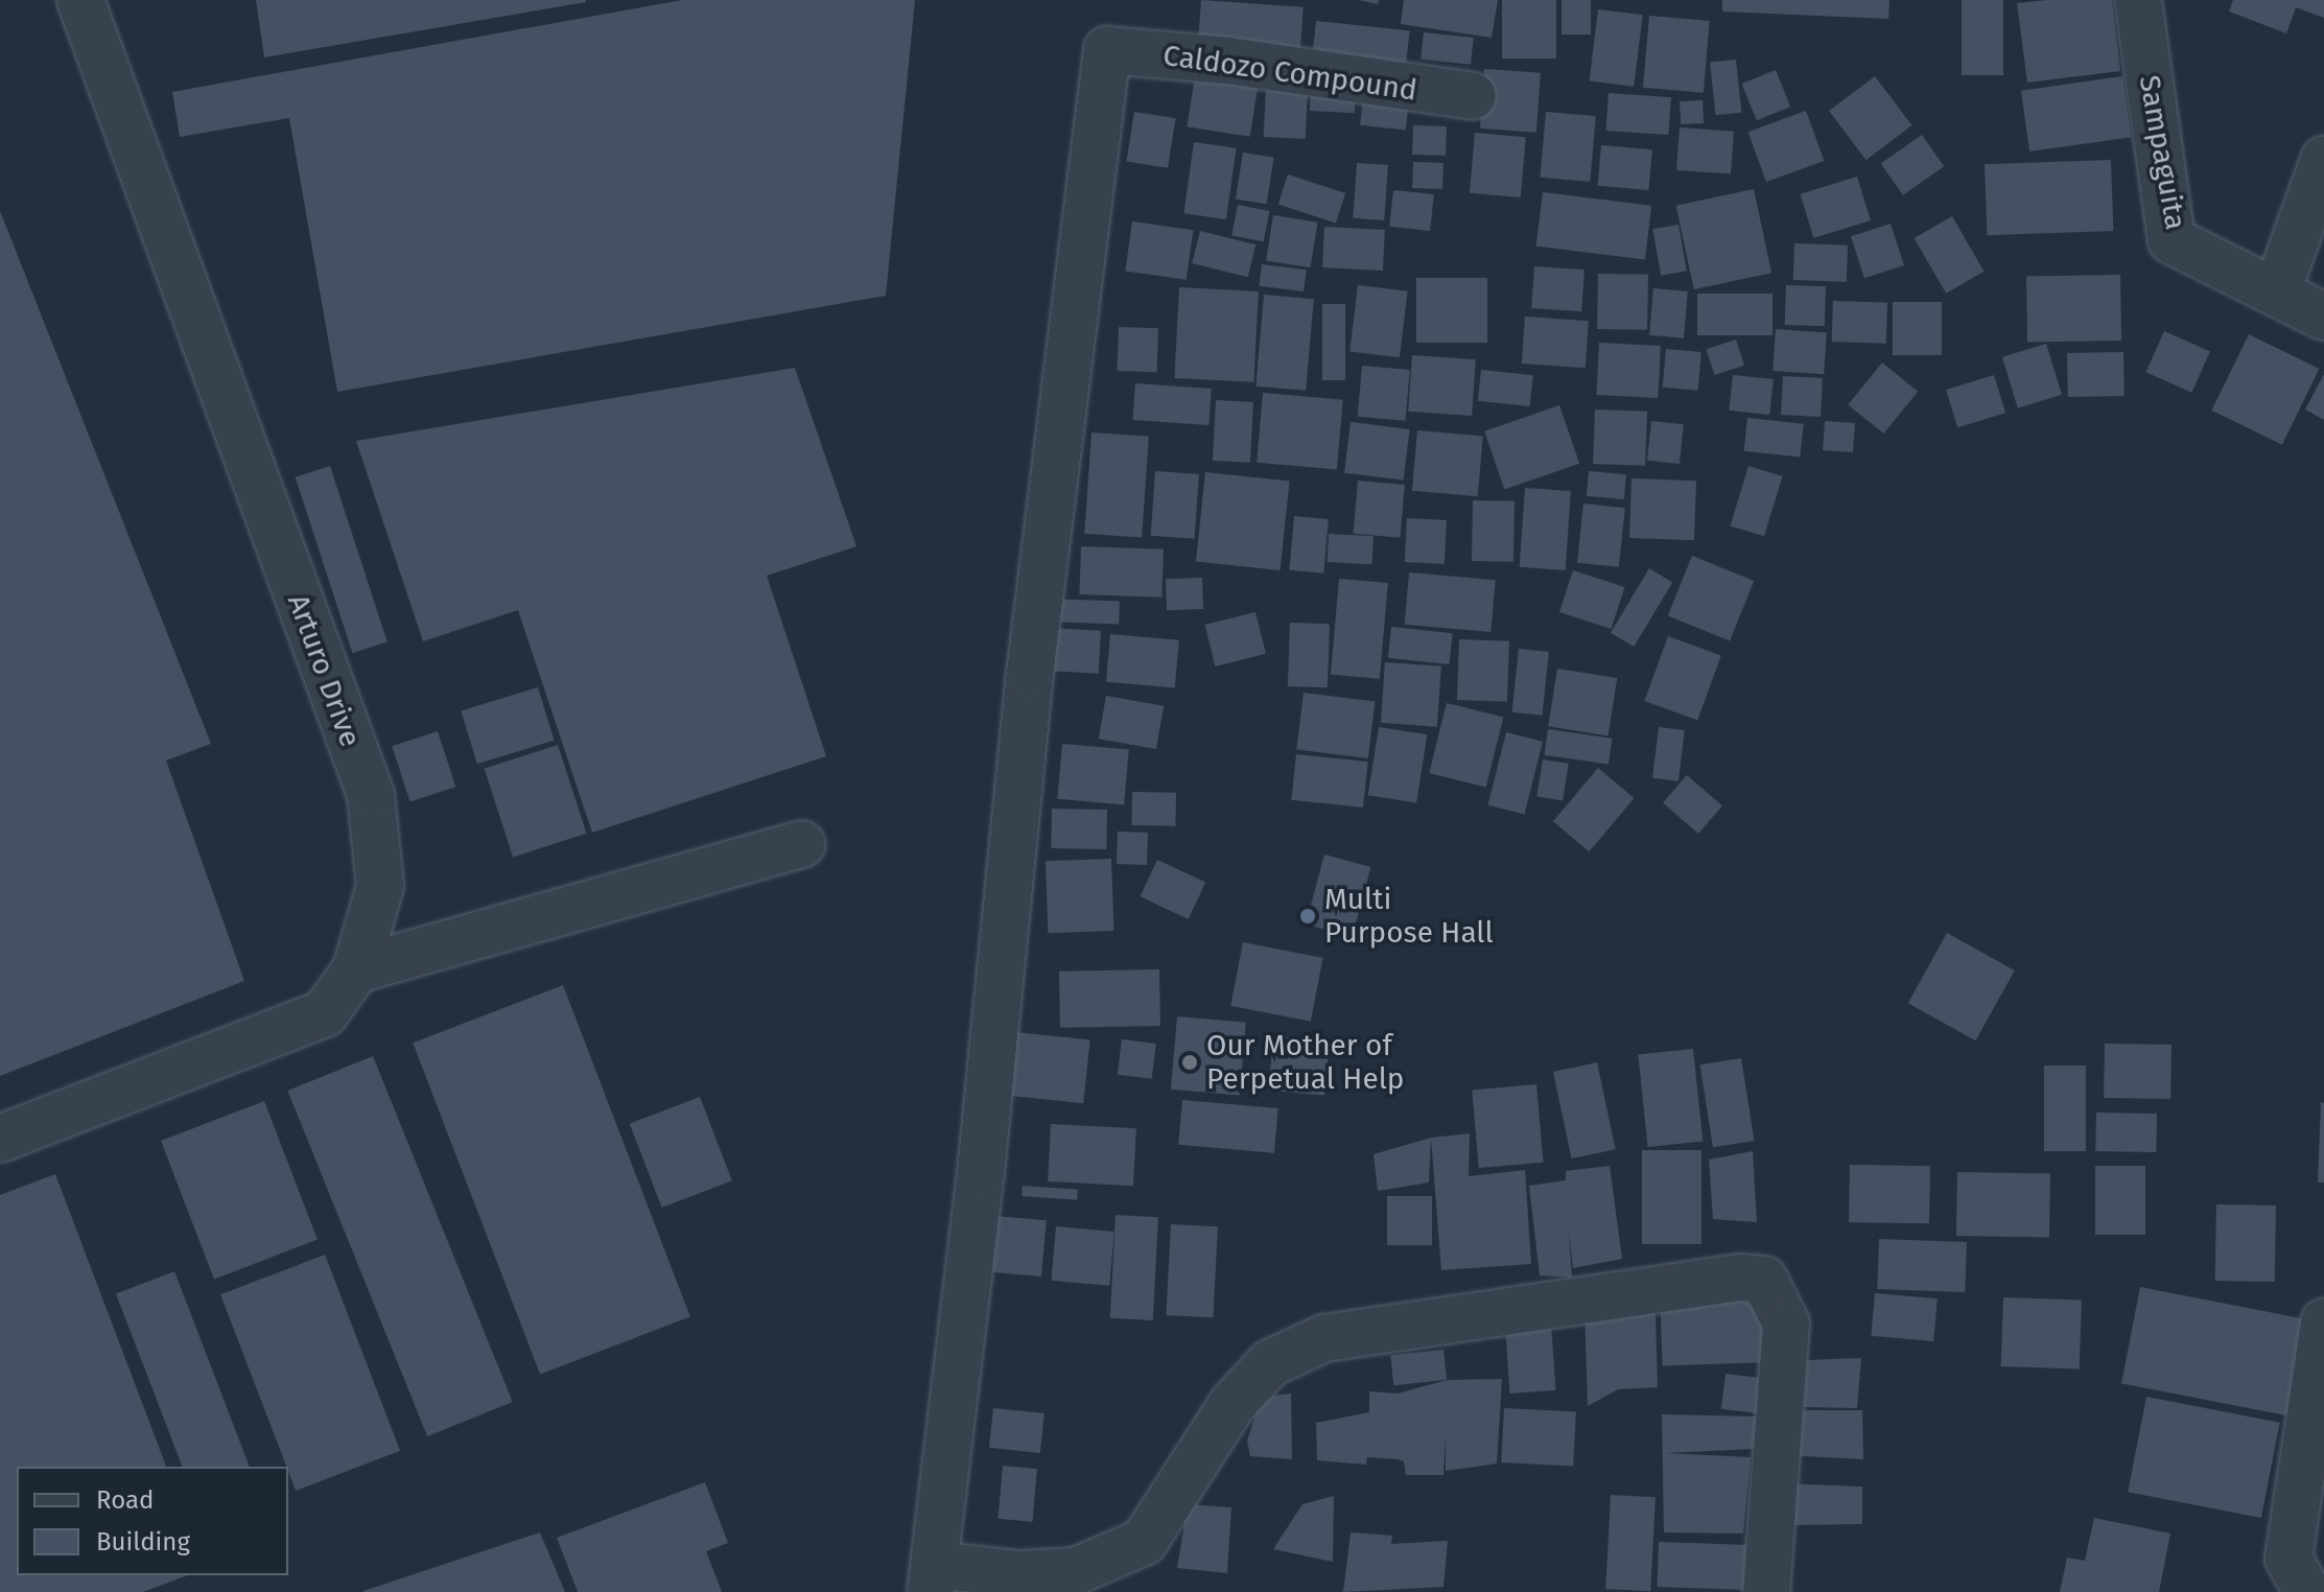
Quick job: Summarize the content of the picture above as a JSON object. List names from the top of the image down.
{
  "streets": {
    "street": ["Caldozo Compound", "Sampaguita", "Arturo Drive"]
  },
  "places": ["Multi Purpose Hall", "Our Mother of Perpetual Help"],
  "legend": ["Road", "Building"]
}
